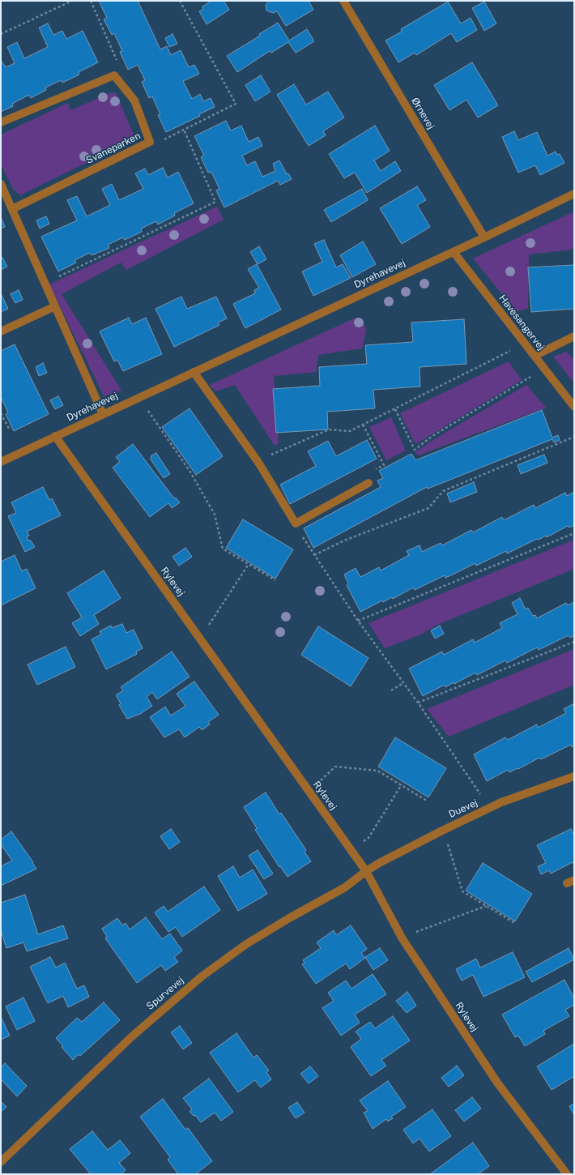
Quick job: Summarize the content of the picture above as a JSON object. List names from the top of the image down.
{
  "streets": {
    "street": [
      "Ørnevej",
      "Svaneparken",
      "Dyrehavevej",
      "Havesangervej",
      "Rylevej",
      "Duevej",
      "Spurvevej"
    ]
  },
  "crossings": [
    ["Ørnevej", "Dyrehavevej"],
    ["Dyrehavevej", "Havesangervej"],
    ["Dyrehavevej", "Rylevej"],
    ["Rylevej", "Duevej"],
    ["Rylevej", "Spurvevej"],
    ["Duevej", "Spurvevej"]
  ]
}
